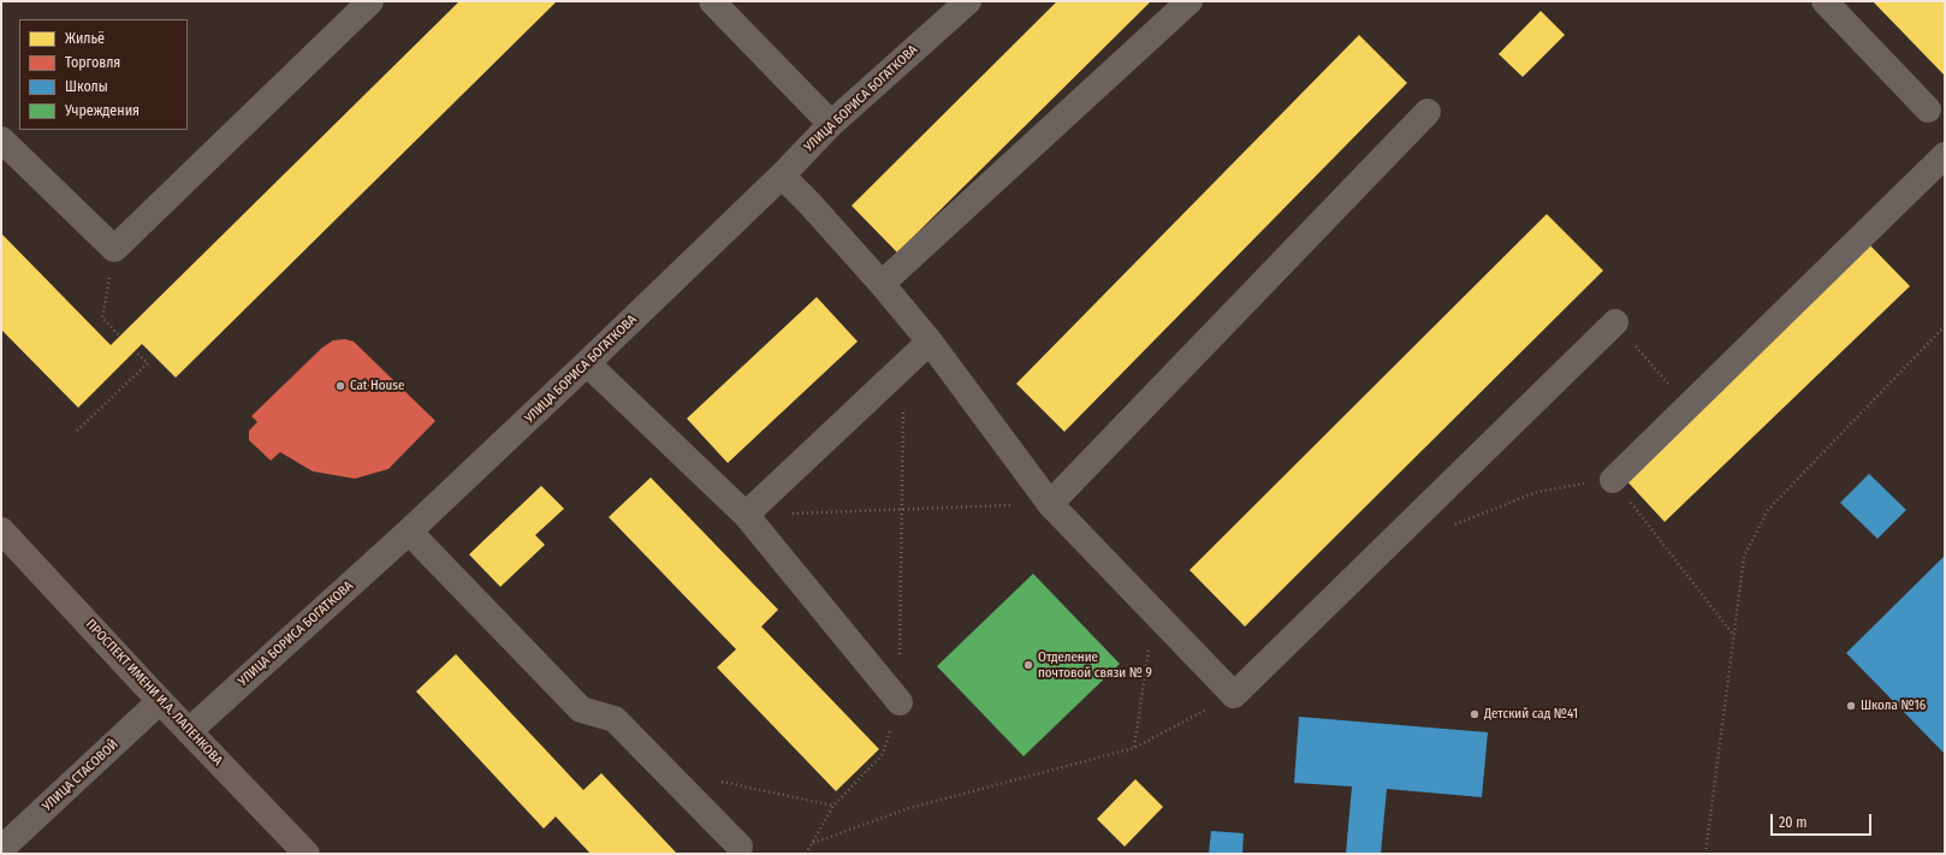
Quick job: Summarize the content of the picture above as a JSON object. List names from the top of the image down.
{
  "streets": {
    "main road": ["ПРОСПЕКТ ИМЕНИ И.А. ЛАПЕНКОВА"],
    "street": ["УЛИЦА БОРИСА БОГАТКОВА", "УЛИЦА СТАСОВОЙ"]
  },
  "crossings": [
    ["УЛИЦА БОРИСА БОГАТКОВА", "ПРОСПЕКТ ИМЕНИ И.А. ЛАПЕНКОВА"],
    ["ПРОСПЕКТ ИМЕНИ И.А. ЛАПЕНКОВА", "УЛИЦА СТАСОВОЙ"]
  ],
  "places": [
    "Cat House",
    "Отделение почтовой связи № 9",
    "Школа №16",
    "Детский сад №41"
  ],
  "legend": [
    "Жильё",
    "Торговля",
    "Школы",
    "Учреждения"
  ],
  "scale_bar": "20 m"
}
